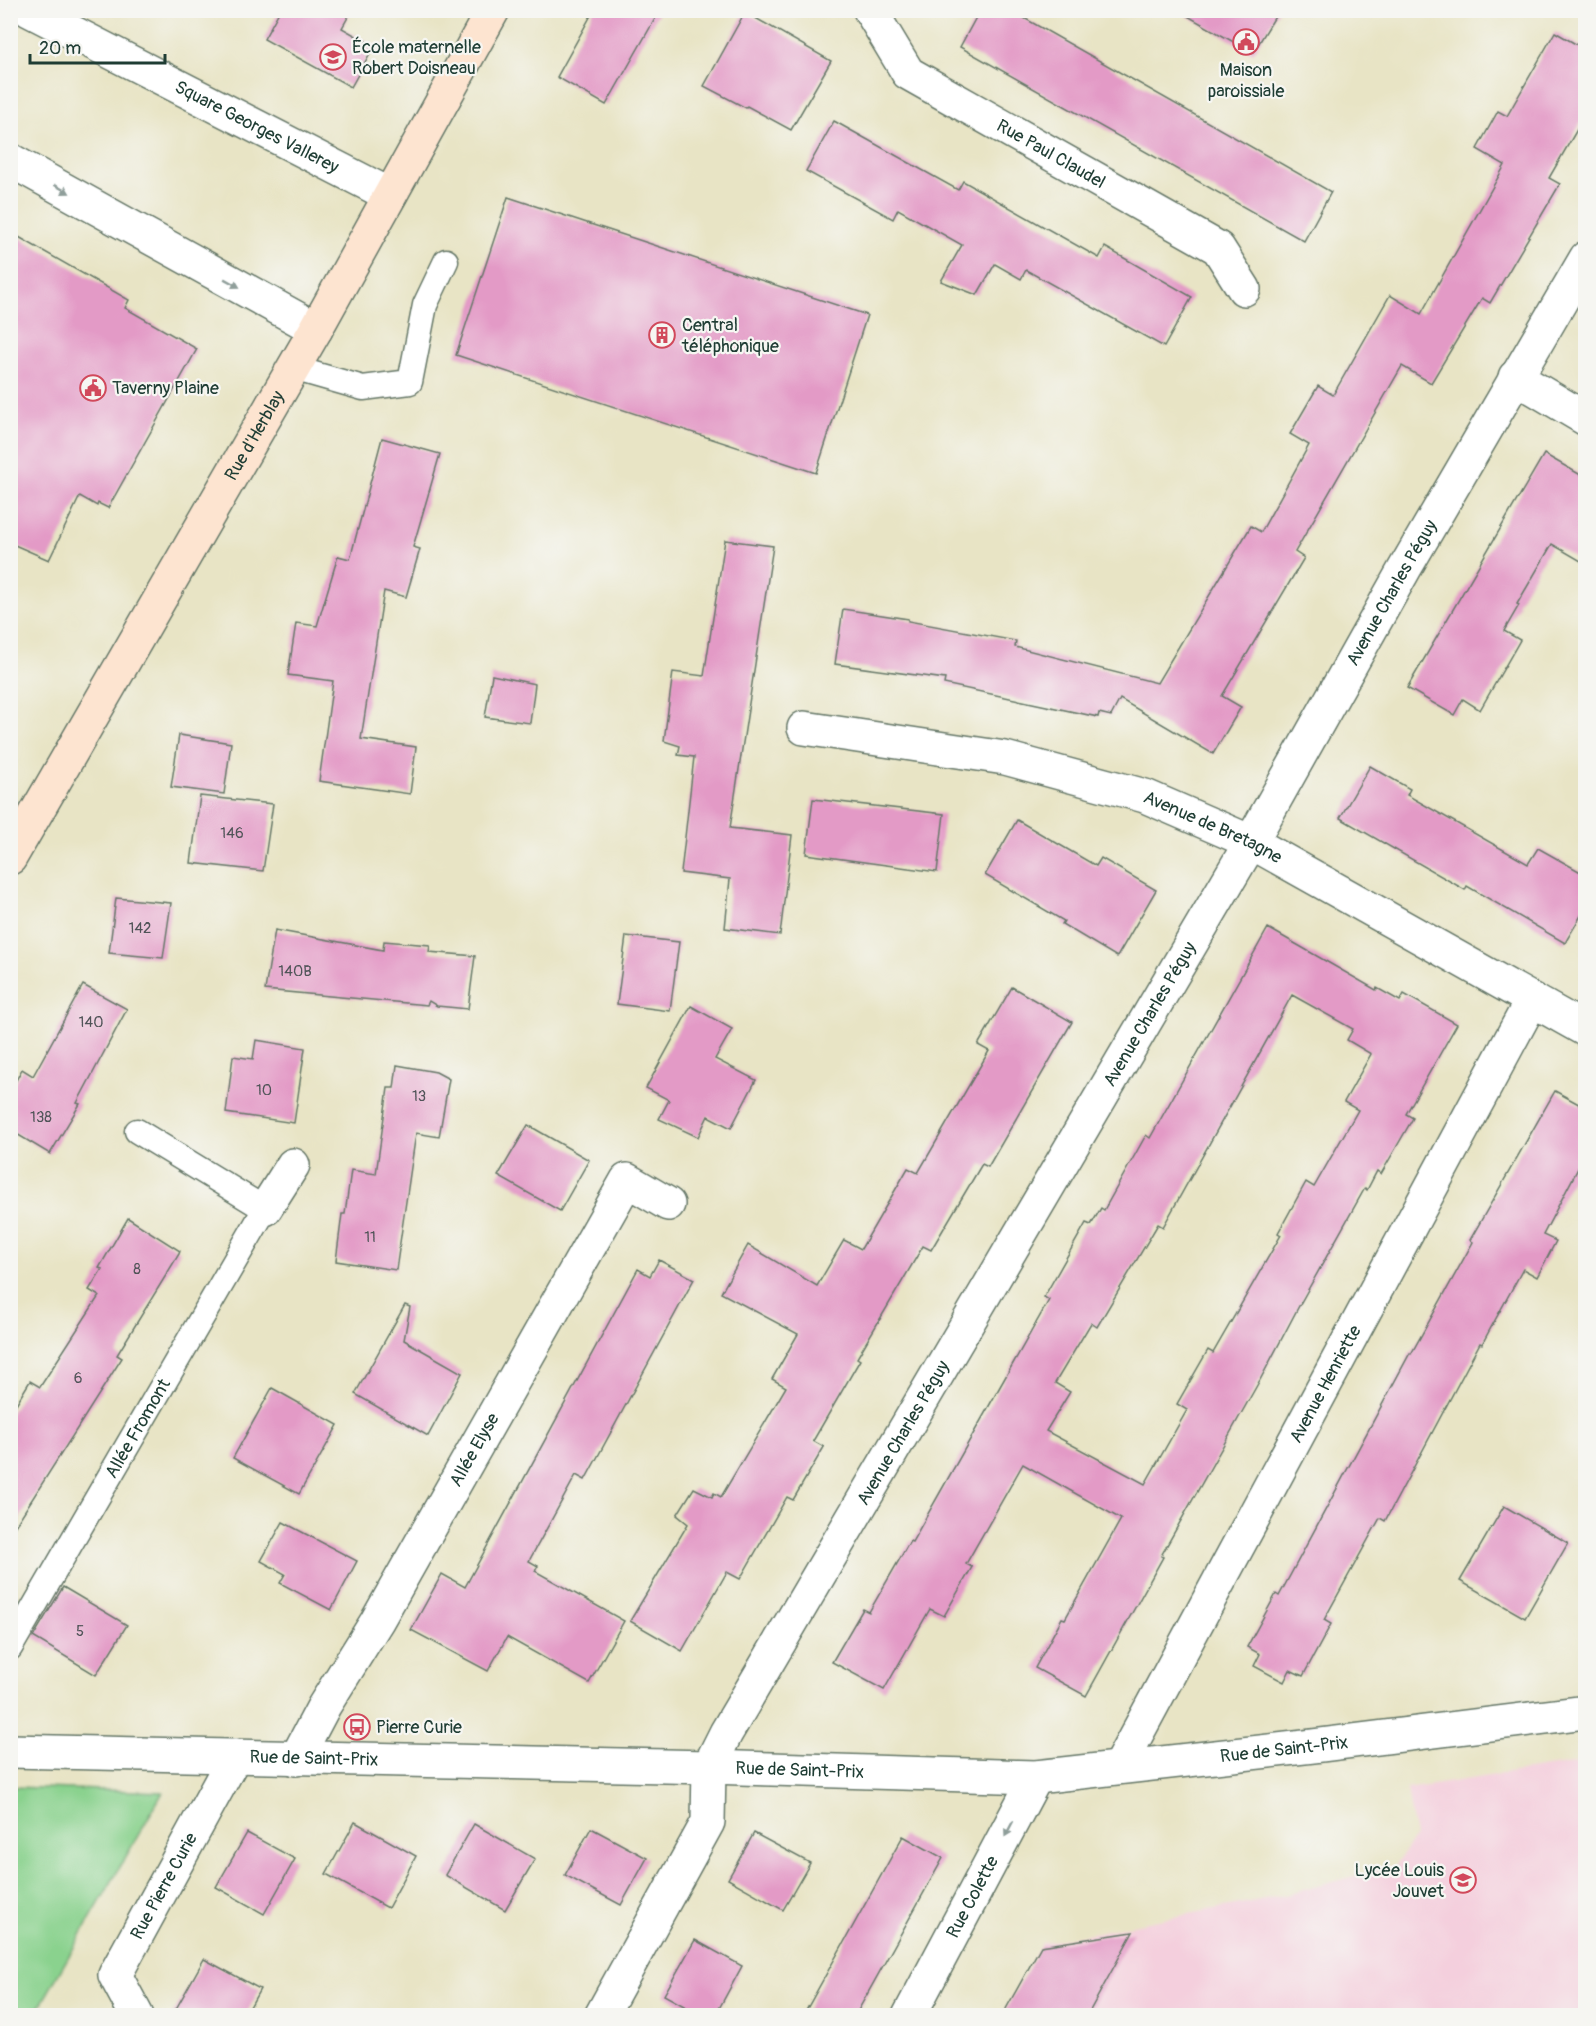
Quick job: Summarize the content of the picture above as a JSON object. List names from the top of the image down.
{
  "streets": {
    "main road": ["Rue d'Herblay"],
    "street": [
      "Square Georges Vallerey",
      "Rue Paul Claudel",
      "Avenue Charles Péguy",
      "Avenue de Bretagne",
      "Avenue Henriette",
      "Allée Fromont",
      "Allée Elyse",
      "Rue de Saint-Prix",
      "Rue Pierre Curie",
      "Rue Colette"
    ]
  },
  "crossings": [
    ["Square Georges Vallerey", "Rue d'Herblay"],
    ["Avenue Charles Péguy", "Avenue de Bretagne"],
    ["Avenue Charles Péguy", "Rue de Saint-Prix"],
    ["Avenue de Bretagne", "Avenue Henriette"],
    ["Avenue Henriette", "Rue de Saint-Prix"],
    ["Allée Elyse", "Rue de Saint-Prix"],
    ["Rue de Saint-Prix", "Rue Pierre Curie"],
    ["Rue de Saint-Prix", "Rue Colette"]
  ],
  "places": {
    "public building": ["Maison paroissiale", "Taverny Plaine"],
    "school or university": ["École maternelle Robert Doisneau", "Lycée Louis Jouvet"],
    "building": ["Central téléphonique"],
    "bus stop": ["Pierre Curie"]
  },
  "house_numbers": [
    "146",
    "142",
    "140B",
    "140",
    "10",
    "13",
    "138",
    "11",
    "8",
    "6",
    "5"
  ],
  "scale_bar": "20 m"
}
